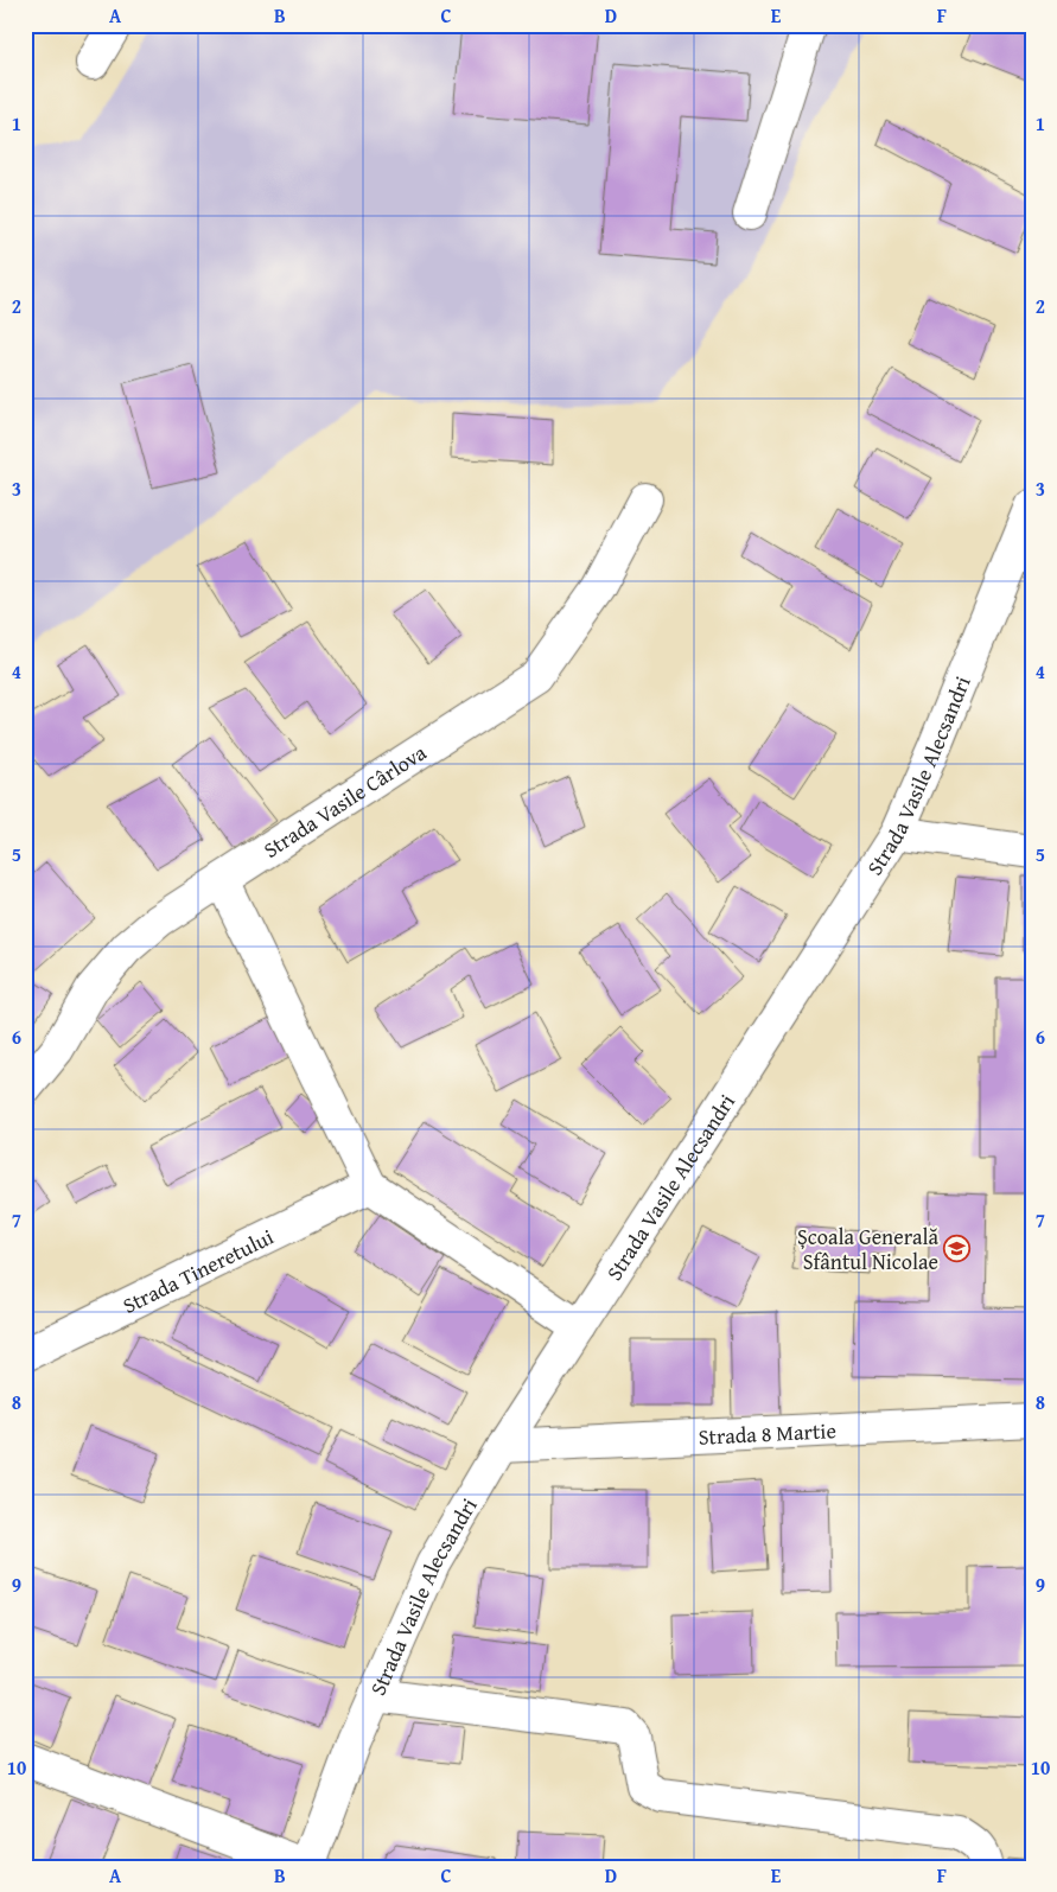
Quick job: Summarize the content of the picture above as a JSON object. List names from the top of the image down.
{
  "streets": {
    "street": [
      "Strada Vasile Alecsandri",
      "Strada Vasile Cârlova",
      "Strada Tineretului",
      "Strada 8 Martie"
    ]
  },
  "crossings": [
    ["Strada Vasile Alecsandri", "Strada 8 Martie"]
  ],
  "places": {
    "school or university": ["Școala Generală Sfântul Nicolae"]
  },
  "grid": {
    "columns": [
      "A",
      "B",
      "C",
      "D",
      "E",
      "F"
    ],
    "rows": [
      "1",
      "2",
      "3",
      "4",
      "5",
      "6",
      "7",
      "8",
      "9",
      "10"
    ]
  }
}
